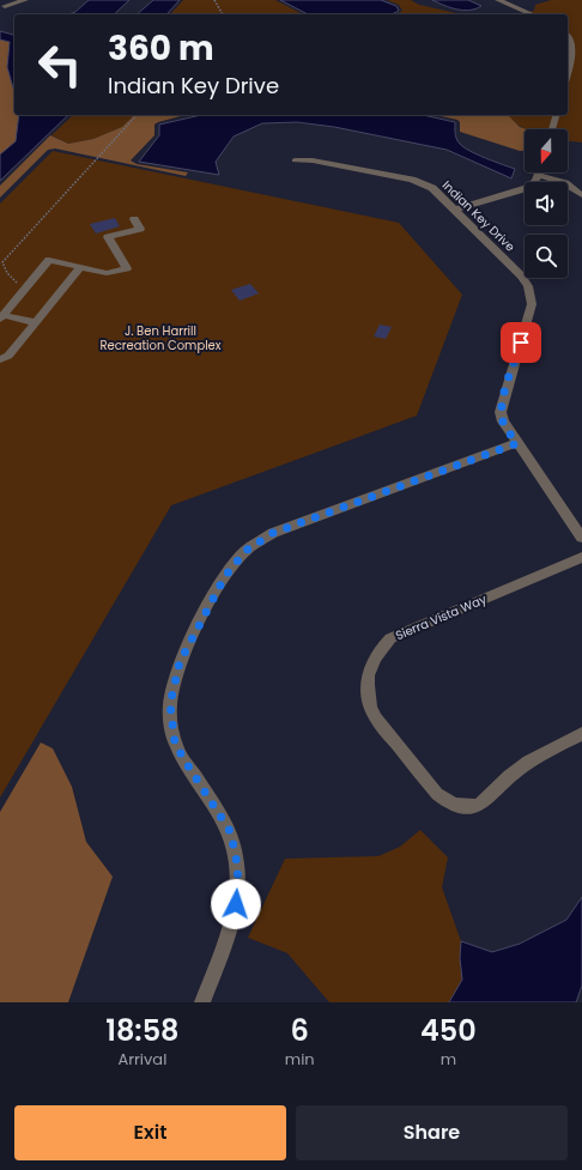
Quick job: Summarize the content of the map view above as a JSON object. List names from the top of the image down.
{
  "streets": {
    "street": ["Indian Key Drive", "Sierra Vista Way"]
  },
  "parks": ["J. Ben Harrill Recreation Complex"],
  "north": "bottom",
  "page": {
    "turn": ["360 m", "Indian Key Drive"],
    "eta": [
      "18:58",
      "Arrival",
      "6",
      "min",
      "450",
      "m"
    ],
    "buttons": ["Exit", "Share"]
  }
}
